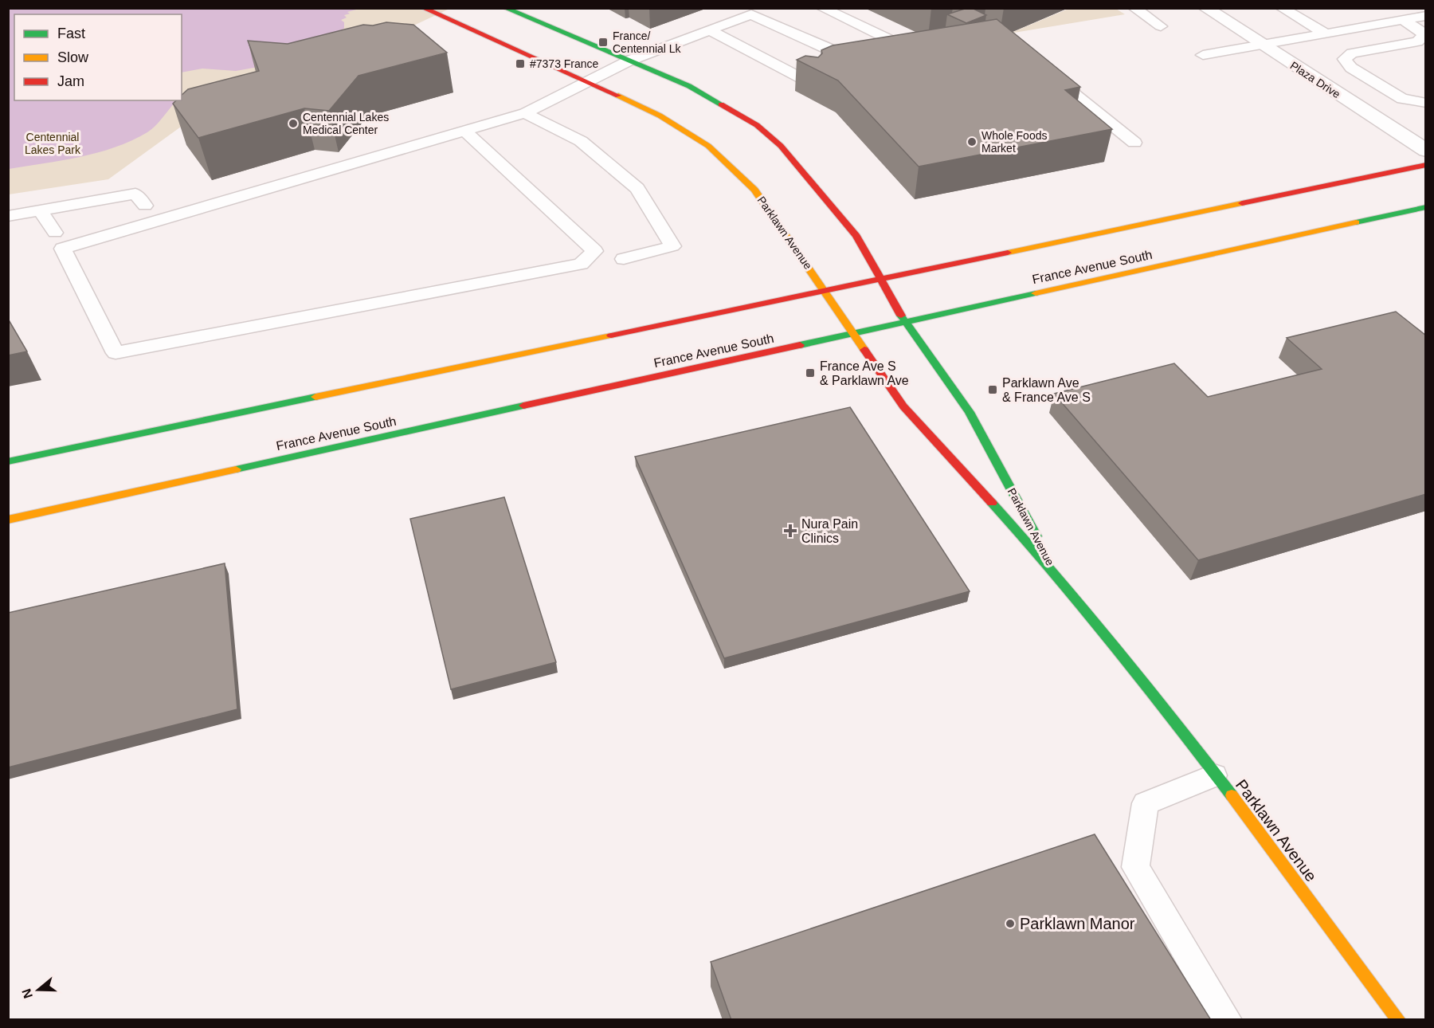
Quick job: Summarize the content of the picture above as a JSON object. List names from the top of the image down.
{
  "streets": {
    "main road": ["Parklawn Avenue", "France Avenue South"],
    "street": ["Plaza Drive"]
  },
  "crossings": [
    ["Parklawn Avenue", "France Avenue South"]
  ],
  "parks": ["Centennial Lakes Park"],
  "places": {
    "transit": [
      "France/ Centennial Lk",
      "#7373 France",
      "France Ave S & Parklawn Ave",
      "Parklawn Ave & France Ave S"
    ],
    "other": ["Centennial Lakes Medical Center", "Whole Foods Market", "Parklawn Manor"],
    "health": ["Nura Pain Clinics"]
  },
  "legend": ["Fast", "Slow", "Jam"],
  "north": "left"
}
